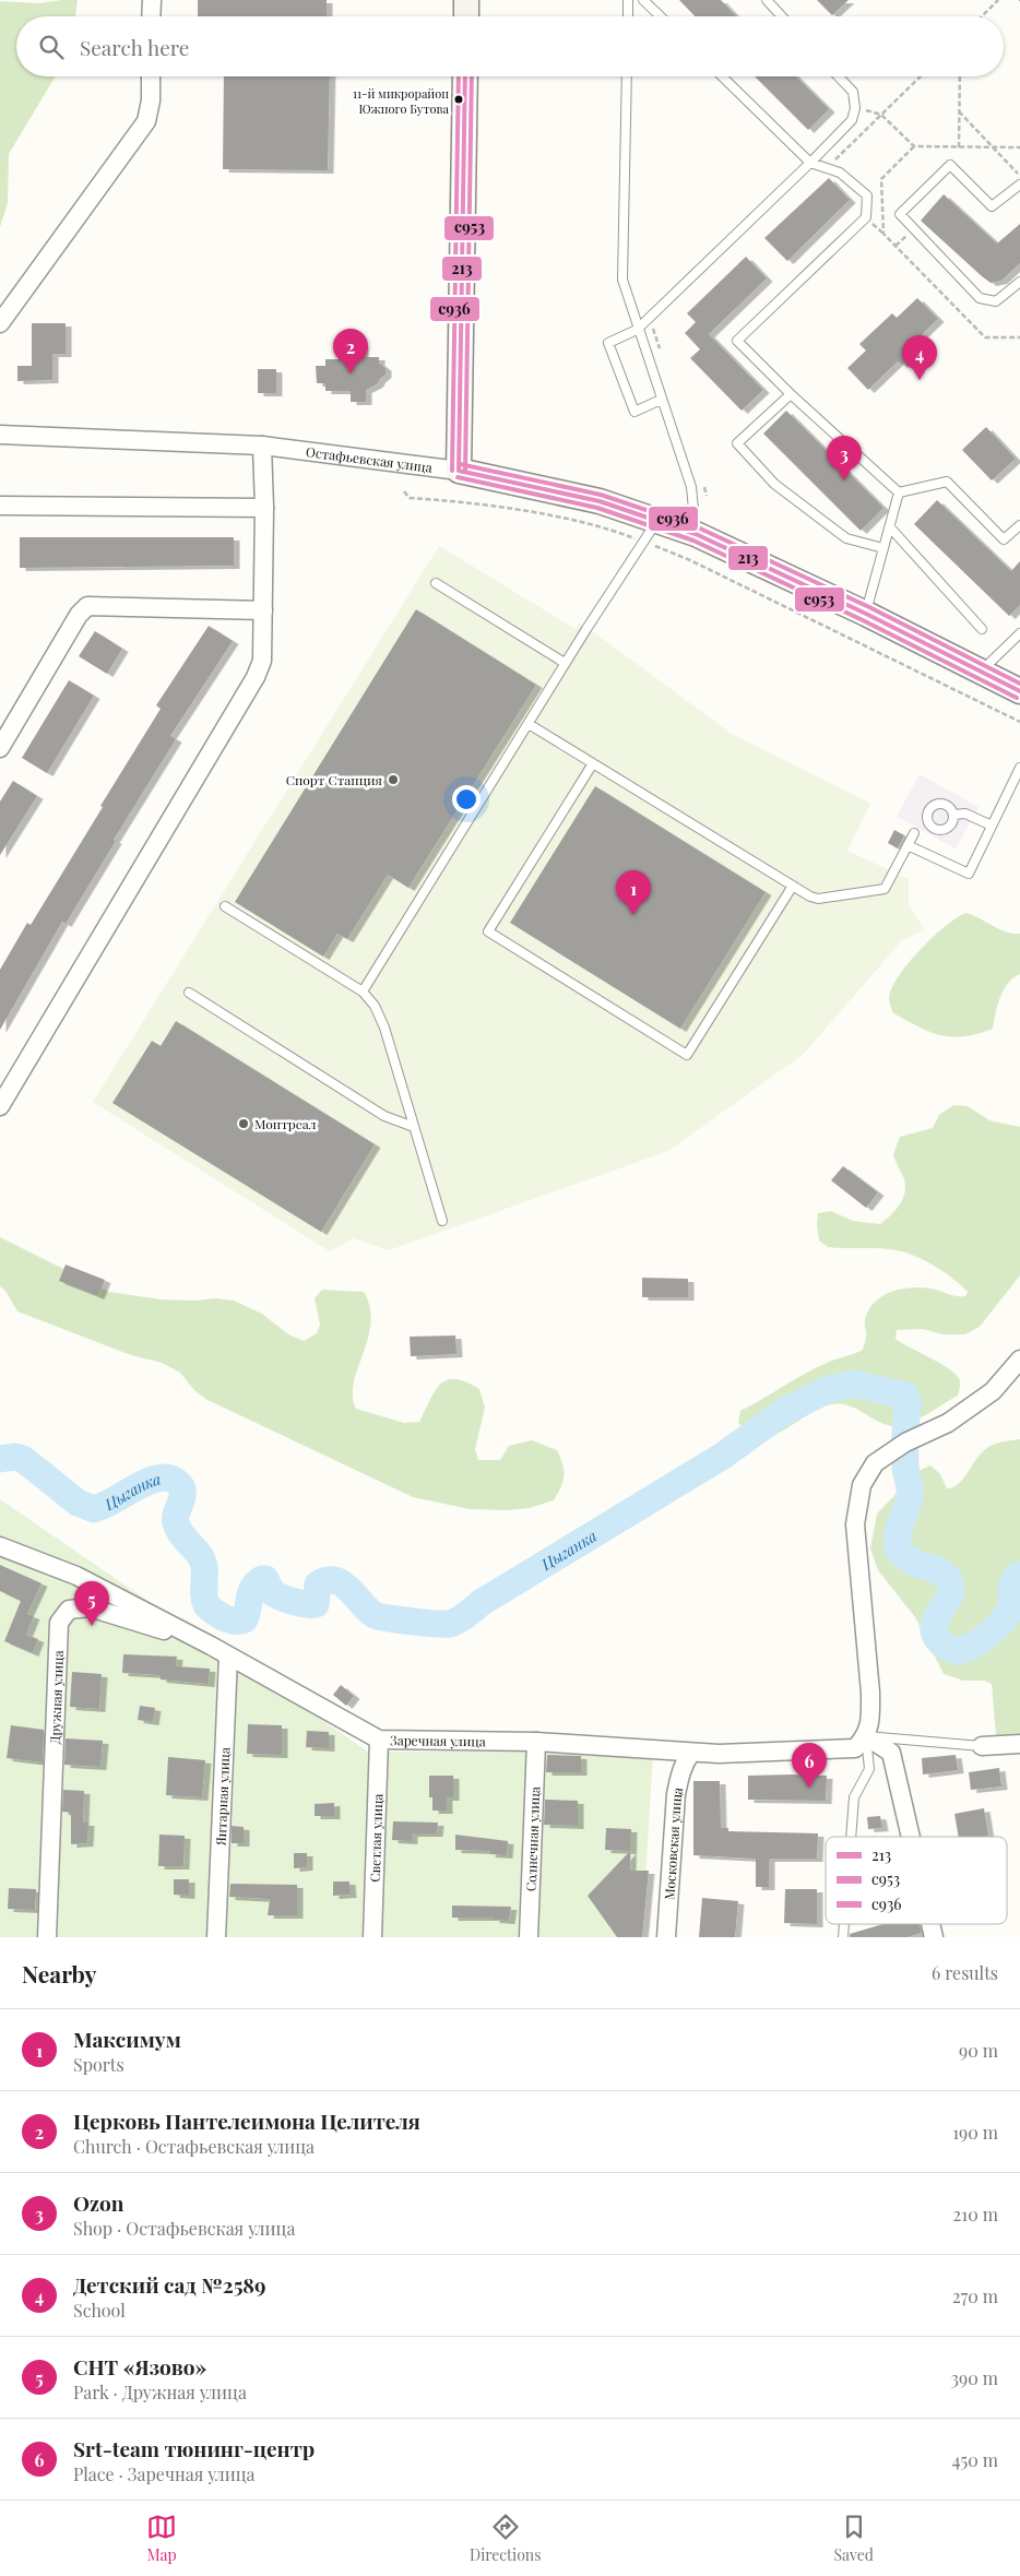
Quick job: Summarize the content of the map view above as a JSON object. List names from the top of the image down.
{
  "streets": {
    "street": [
      "Остафьевская улица",
      "Дружная улица",
      "Заречная улица",
      "Янтарная улица",
      "Светлая улица",
      "Солнечная улица",
      "Московская улица"
    ]
  },
  "crossings": [
    ["Дружная улица", "Заречная улица"],
    ["Заречная улица", "Янтарная улица"],
    ["Заречная улица", "Светлая улица"],
    ["Заречная улица", "Солнечная улица"],
    ["Заречная улица", "Московская улица"]
  ],
  "water": ["Цыганка"],
  "places": ["11-й микрорайон Южного Бутова", "Спорт Станция", "Монтреал"],
  "lines": ["transit line 213", "transit line с953", "transit line с936"],
  "legend": ["213", "с953", "с936"],
  "page": {
    "search": "Search here",
    "pins": [
      "2",
      "4",
      "3",
      "1",
      "5",
      "6"
    ],
    "heading": ["Nearby", "6 results"],
    "list": [
      {
        "mark": "1",
        "name": "Максимум",
        "note": "Sports",
        "value": "90 m"
      },
      {
        "mark": "2",
        "name": "Церковь Пантелеимона Целителя",
        "note": "Church · Остафьевская улица",
        "value": "190 m"
      },
      {
        "mark": "3",
        "name": "Ozon",
        "note": "Shop · Остафьевская улица",
        "value": "210 m"
      },
      {
        "mark": "4",
        "name": "Детский сад №2589",
        "note": "School",
        "value": "270 m"
      },
      {
        "mark": "5",
        "name": "СНТ «Язово»",
        "note": "Park · Дружная улица",
        "value": "390 m"
      },
      {
        "mark": "6",
        "name": "Srt-team тюнинг-центр",
        "note": "Place · Заречная улица",
        "value": "450 m"
      }
    ],
    "nav": ["Map", "Directions", "Saved"]
  }
}
